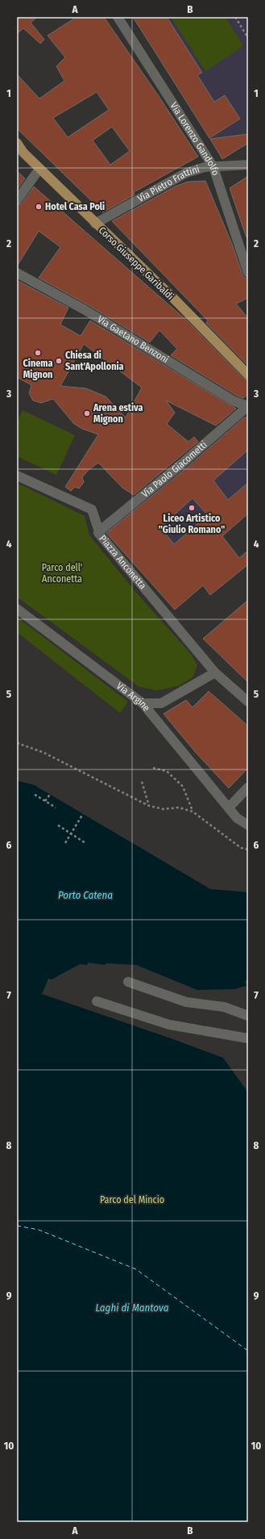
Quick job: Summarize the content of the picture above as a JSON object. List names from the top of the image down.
{
  "streets": {
    "main road": ["Corso Giuseppe Garibaldi"],
    "street": [
      "Via Lorenzo Gandolfo",
      "Via Pietro Frattini",
      "Via Gaetano Benzoni",
      "Via Paolo Giacometti",
      "Piazza Anconetta",
      "Via Argine"
    ]
  },
  "crossings": [
    ["Via Lorenzo Gandolfo", "Via Pietro Frattini"],
    ["Via Pietro Frattini", "Corso Giuseppe Garibaldi"],
    ["Via Gaetano Benzoni", "Via Paolo Giacometti"],
    ["Via Paolo Giacometti", "Piazza Anconetta"]
  ],
  "water": ["Porto Catena", "Laghi di Mantova"],
  "parks": ["Parco dell' Anconetta", "Parco del Mincio"],
  "places": [
    "Hotel Casa Poli",
    "Cinema Mignon",
    "Chiesa di Sant'Apollonia",
    "Arena estiva Mignon",
    "Liceo Artistico \"Giulio Romano\""
  ],
  "grid": {
    "columns": ["A", "B"],
    "rows": [
      "1",
      "2",
      "3",
      "4",
      "5",
      "6",
      "7",
      "8",
      "9",
      "10"
    ]
  }
}
